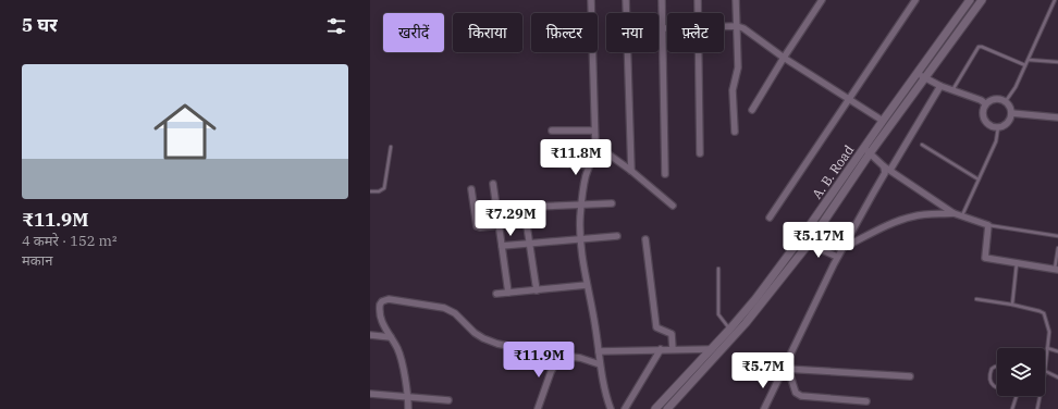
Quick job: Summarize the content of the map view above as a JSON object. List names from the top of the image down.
{
  "streets": {
    "main road": ["A. B. Road"]
  },
  "page": {
    "heading": "5 घर",
    "chip": [
      "खरीदें",
      "किराया",
      "फ़िल्टर",
      "नया",
      "फ़्लैट"
    ],
    "list": [
      {
        "name": "₹11.9M",
        "note": "4 कमरे · 152 m² · मकान"
      }
    ],
    "price": [
      "₹11.8M",
      "₹7.29M",
      "₹5.17M",
      "₹11.9M",
      "₹5.7M"
    ]
  }
}
